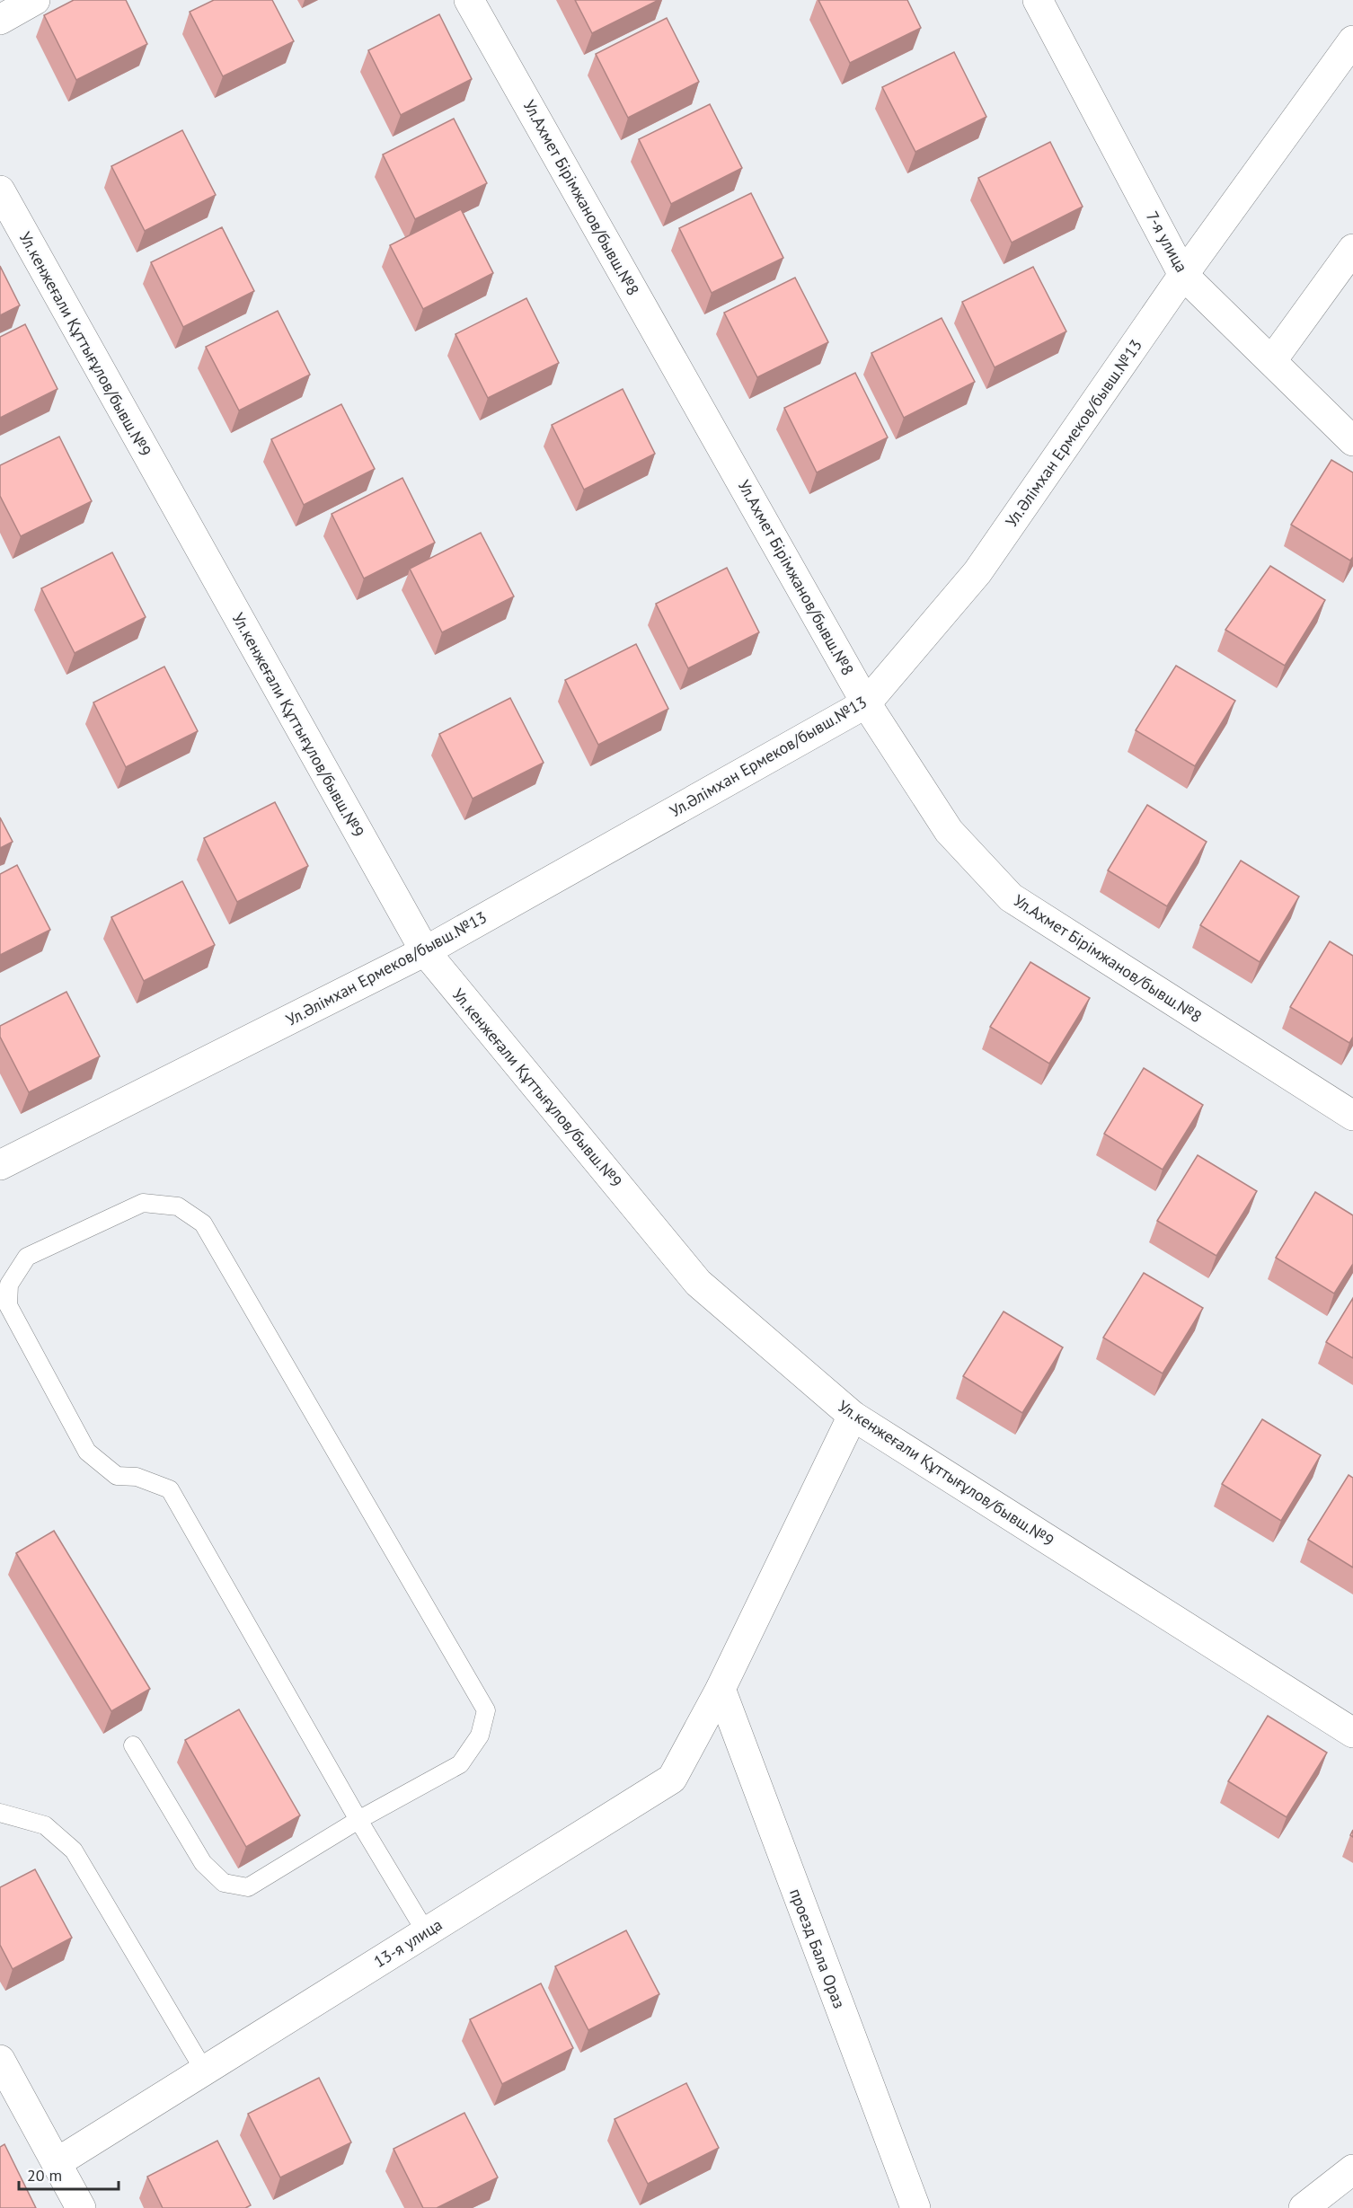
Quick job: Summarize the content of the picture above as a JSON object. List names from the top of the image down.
{
  "streets": {
    "street": [
      "Ул.Ахмет Бірімжанов/бывш.№8",
      "7-я улица",
      "Ул.кенжеғали Құттығұлов/бывш.№9",
      "Ул.Әлімхан Ермеков/бывш.№13",
      "13-я улица",
      "проезд Бала Ораз"
    ]
  },
  "crossings": [
    ["Ул.Ахмет Бірімжанов/бывш.№8", "Ул.Әлімхан Ермеков/бывш.№13"],
    ["7-я улица", "Ул.Әлімхан Ермеков/бывш.№13"],
    ["Ул.кенжеғали Құттығұлов/бывш.№9", "Ул.Әлімхан Ермеков/бывш.№13"],
    ["Ул.кенжеғали Құттығұлов/бывш.№9", "13-я улица"],
    ["13-я улица", "проезд Бала Ораз"]
  ],
  "scale_bar": "20 m"
}
